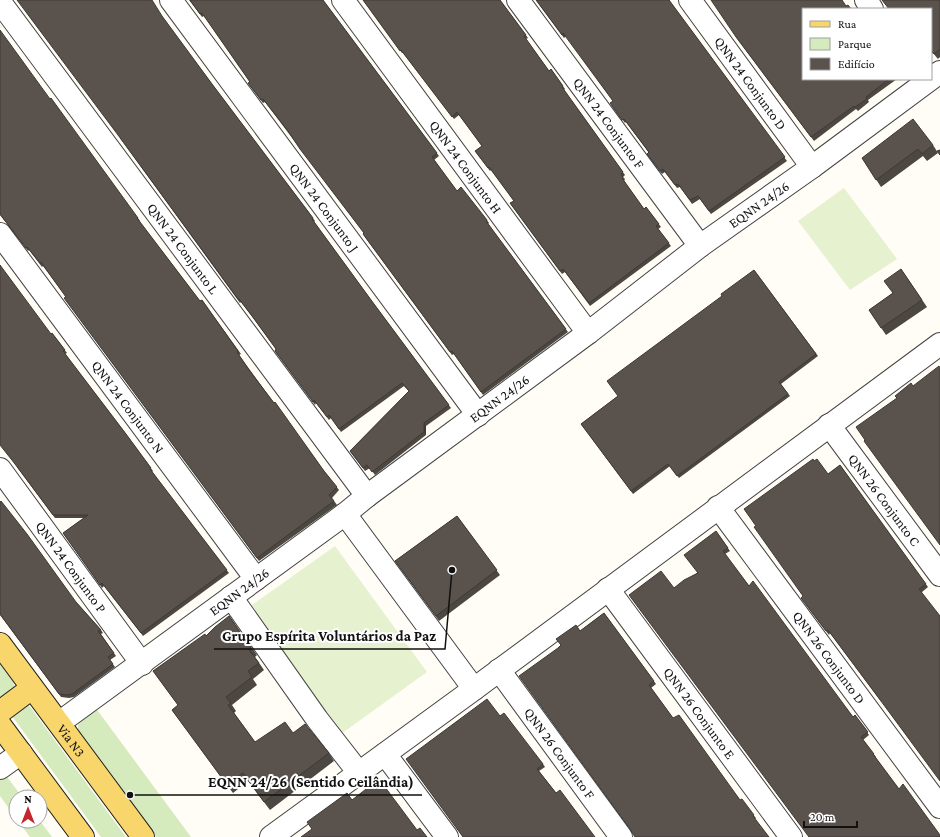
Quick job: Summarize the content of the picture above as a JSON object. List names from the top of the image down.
{
  "streets": {
    "main road": ["Via N3"],
    "street": [
      "QNN 24 Conjunto D",
      "QNN 24 Conjunto F",
      "QNN 24 Conjunto H",
      "EQNN 24/26",
      "QNN 24 Conjunto J",
      "QNN 24 Conjunto L",
      "QNN 24 Conjunto N",
      "QNN 26 Conjunto C",
      "QNN 24 Conjunto P",
      "QNN 26 Conjunto D",
      "QNN 26 Conjunto E",
      "QNN 26 Conjunto F"
    ]
  },
  "crossings": [
    ["QNN 24 Conjunto D", "EQNN 24/26"],
    ["QNN 24 Conjunto F", "EQNN 24/26"],
    ["QNN 24 Conjunto H", "EQNN 24/26"],
    ["EQNN 24/26", "QNN 24 Conjunto J"],
    ["EQNN 24/26", "QNN 24 Conjunto L"],
    ["EQNN 24/26", "QNN 24 Conjunto N"],
    ["EQNN 24/26", "QNN 24 Conjunto P"],
    ["EQNN 24/26", "Via N3"]
  ],
  "places": ["Grupo Espírita Voluntários da Paz", "EQNN 24/26 (Sentido Ceilândia)"],
  "legend": ["Rua", "Parque", "Edifício"],
  "scale_bar": "20 m",
  "north": "top"
}
